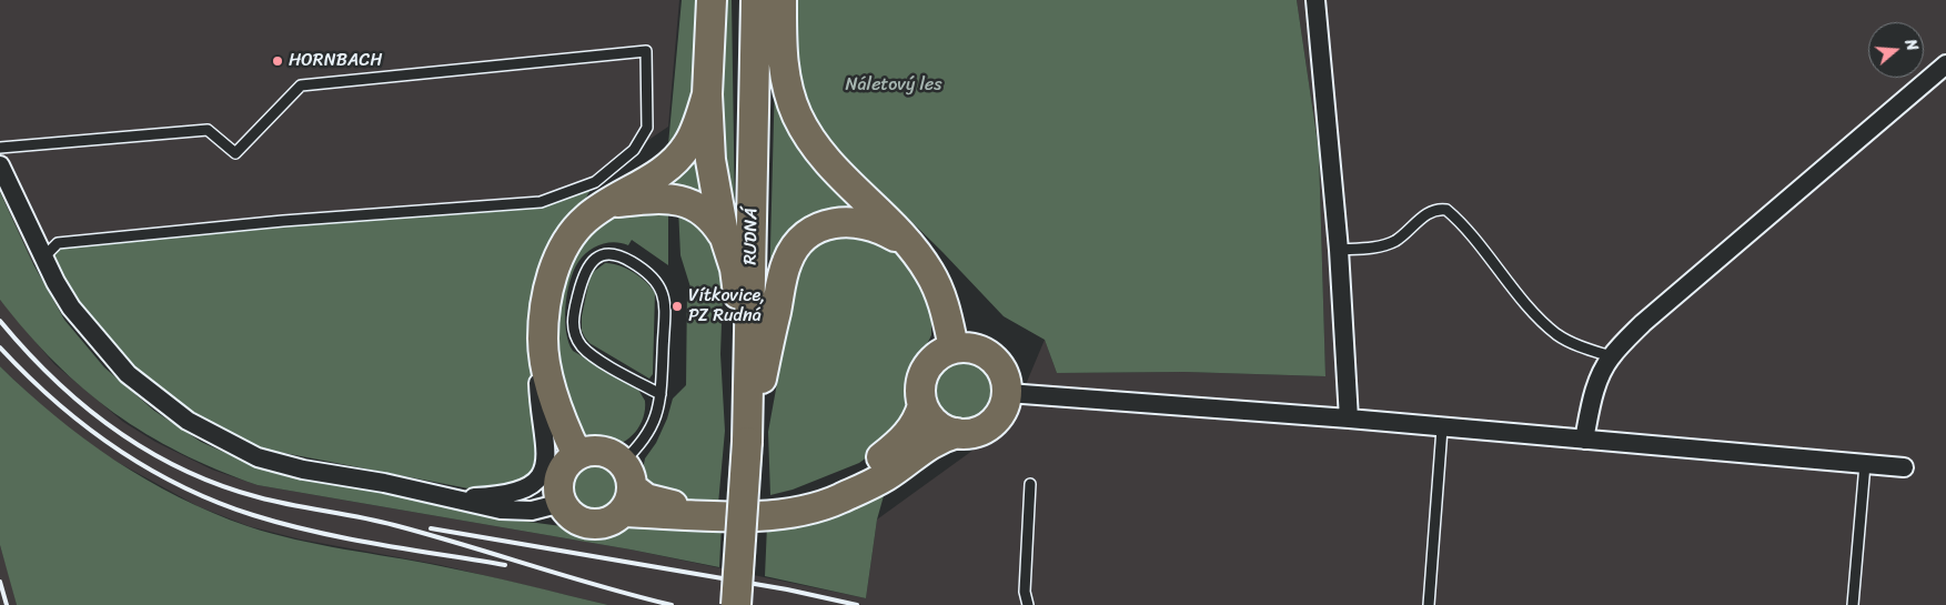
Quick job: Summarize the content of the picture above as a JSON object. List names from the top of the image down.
{
  "streets": {
    "main road": ["RUDNÁ"]
  },
  "parks": ["Náletový les"],
  "places": ["HORNBACH", "Vítkovice, PZ Rudná"],
  "north": "right"
}
